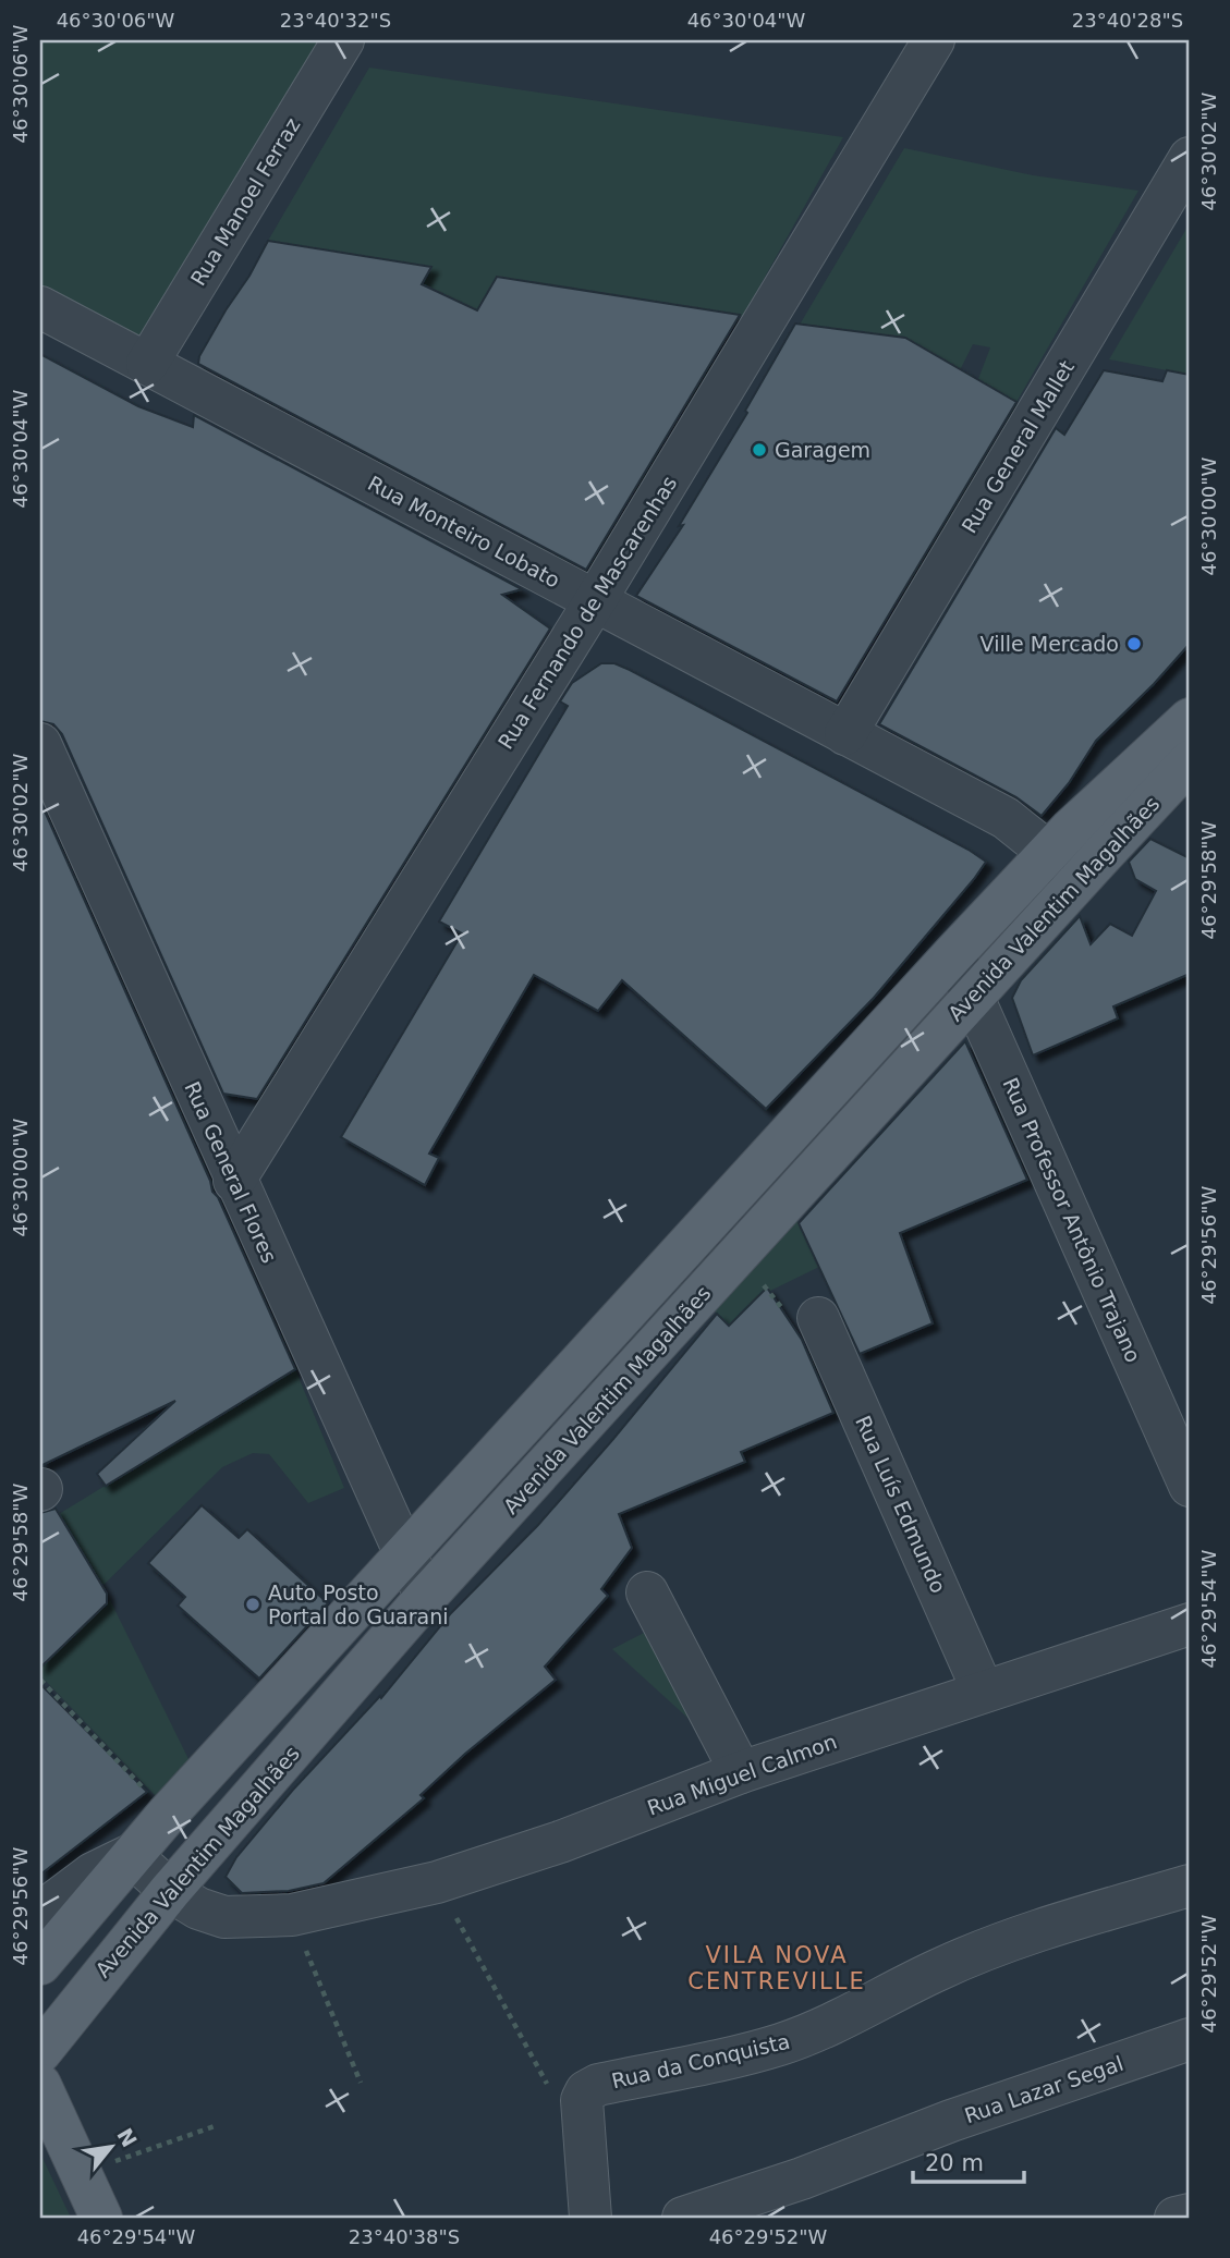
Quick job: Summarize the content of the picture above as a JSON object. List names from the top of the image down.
{
  "streets": {
    "main road": ["Avenida Valentim Magalhães"],
    "street": [
      "Rua Manoel Ferraz",
      "Rua General Mallet",
      "Rua Monteiro Lobato",
      "Rua Fernando de Mascarenhas",
      "Rua General Flores",
      "Rua Professor Antônio Trajano",
      "Rua Luís Edmundo",
      "Rua Miguel Calmon",
      "Rua da Conquista",
      "Rua Lazar Segal"
    ]
  },
  "crossings": [
    ["Rua Manoel Ferraz", "Rua Monteiro Lobato"],
    ["Rua General Mallet", "Rua Monteiro Lobato"],
    ["Rua Monteiro Lobato", "Rua Fernando de Mascarenhas"],
    ["Rua Monteiro Lobato", "Avenida Valentim Magalhães"],
    ["Rua Fernando de Mascarenhas", "Rua General Flores"],
    ["Avenida Valentim Magalhães", "Rua General Flores"],
    ["Avenida Valentim Magalhães", "Rua Professor Antônio Trajano"],
    ["Avenida Valentim Magalhães", "Rua Miguel Calmon"],
    ["Rua Luís Edmundo", "Rua Miguel Calmon"]
  ],
  "districts": ["VILA NOVA CENTREVILLE"],
  "places": ["Garagem", "Ville Mercado", "Auto Posto Portal do Guarani"],
  "scale_bar": "20 m",
  "north": "top right",
  "coordinates": [
    "46°30'06\"W",
    "23°40'32\"S",
    "46°30'04\"W",
    "23°40'28\"S",
    "46°30'02\"W",
    "46°30'00\"W",
    "46°29'58\"W",
    "46°29'56\"W",
    "46°29'54\"W",
    "46°29'52\"W",
    "23°40'38\"S"
  ]
}
